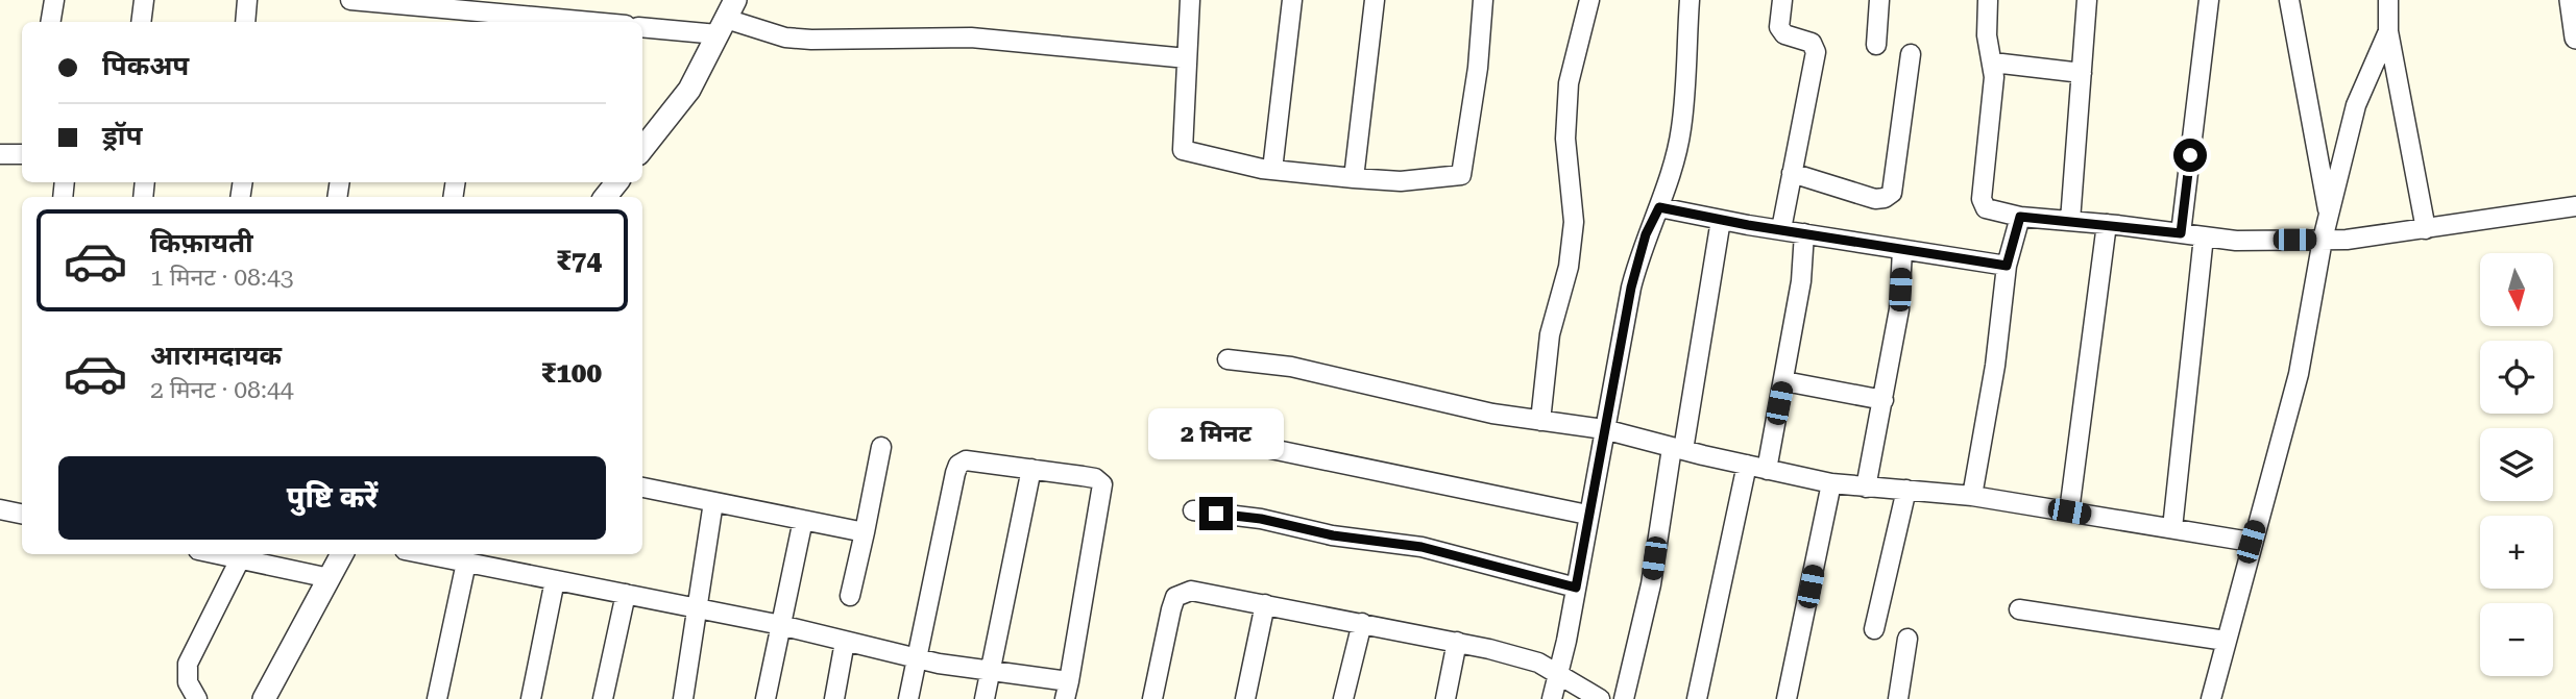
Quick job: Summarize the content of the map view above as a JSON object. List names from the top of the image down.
{
  "north": "bottom",
  "page": {
    "banner": ["पिकअप", "ड्रॉप"],
    "list": [
      {
        "name": "किफ़ायती",
        "note": "1 मिनट · 08:43",
        "value": "₹74"
      },
      {
        "name": "आरामदायक",
        "note": "2 मिनट · 08:44",
        "value": "₹100"
      }
    ],
    "map_buttons": ["+", "−"],
    "bubble": "2 मिनट",
    "buttons": "पुष्टि करें"
  }
}
